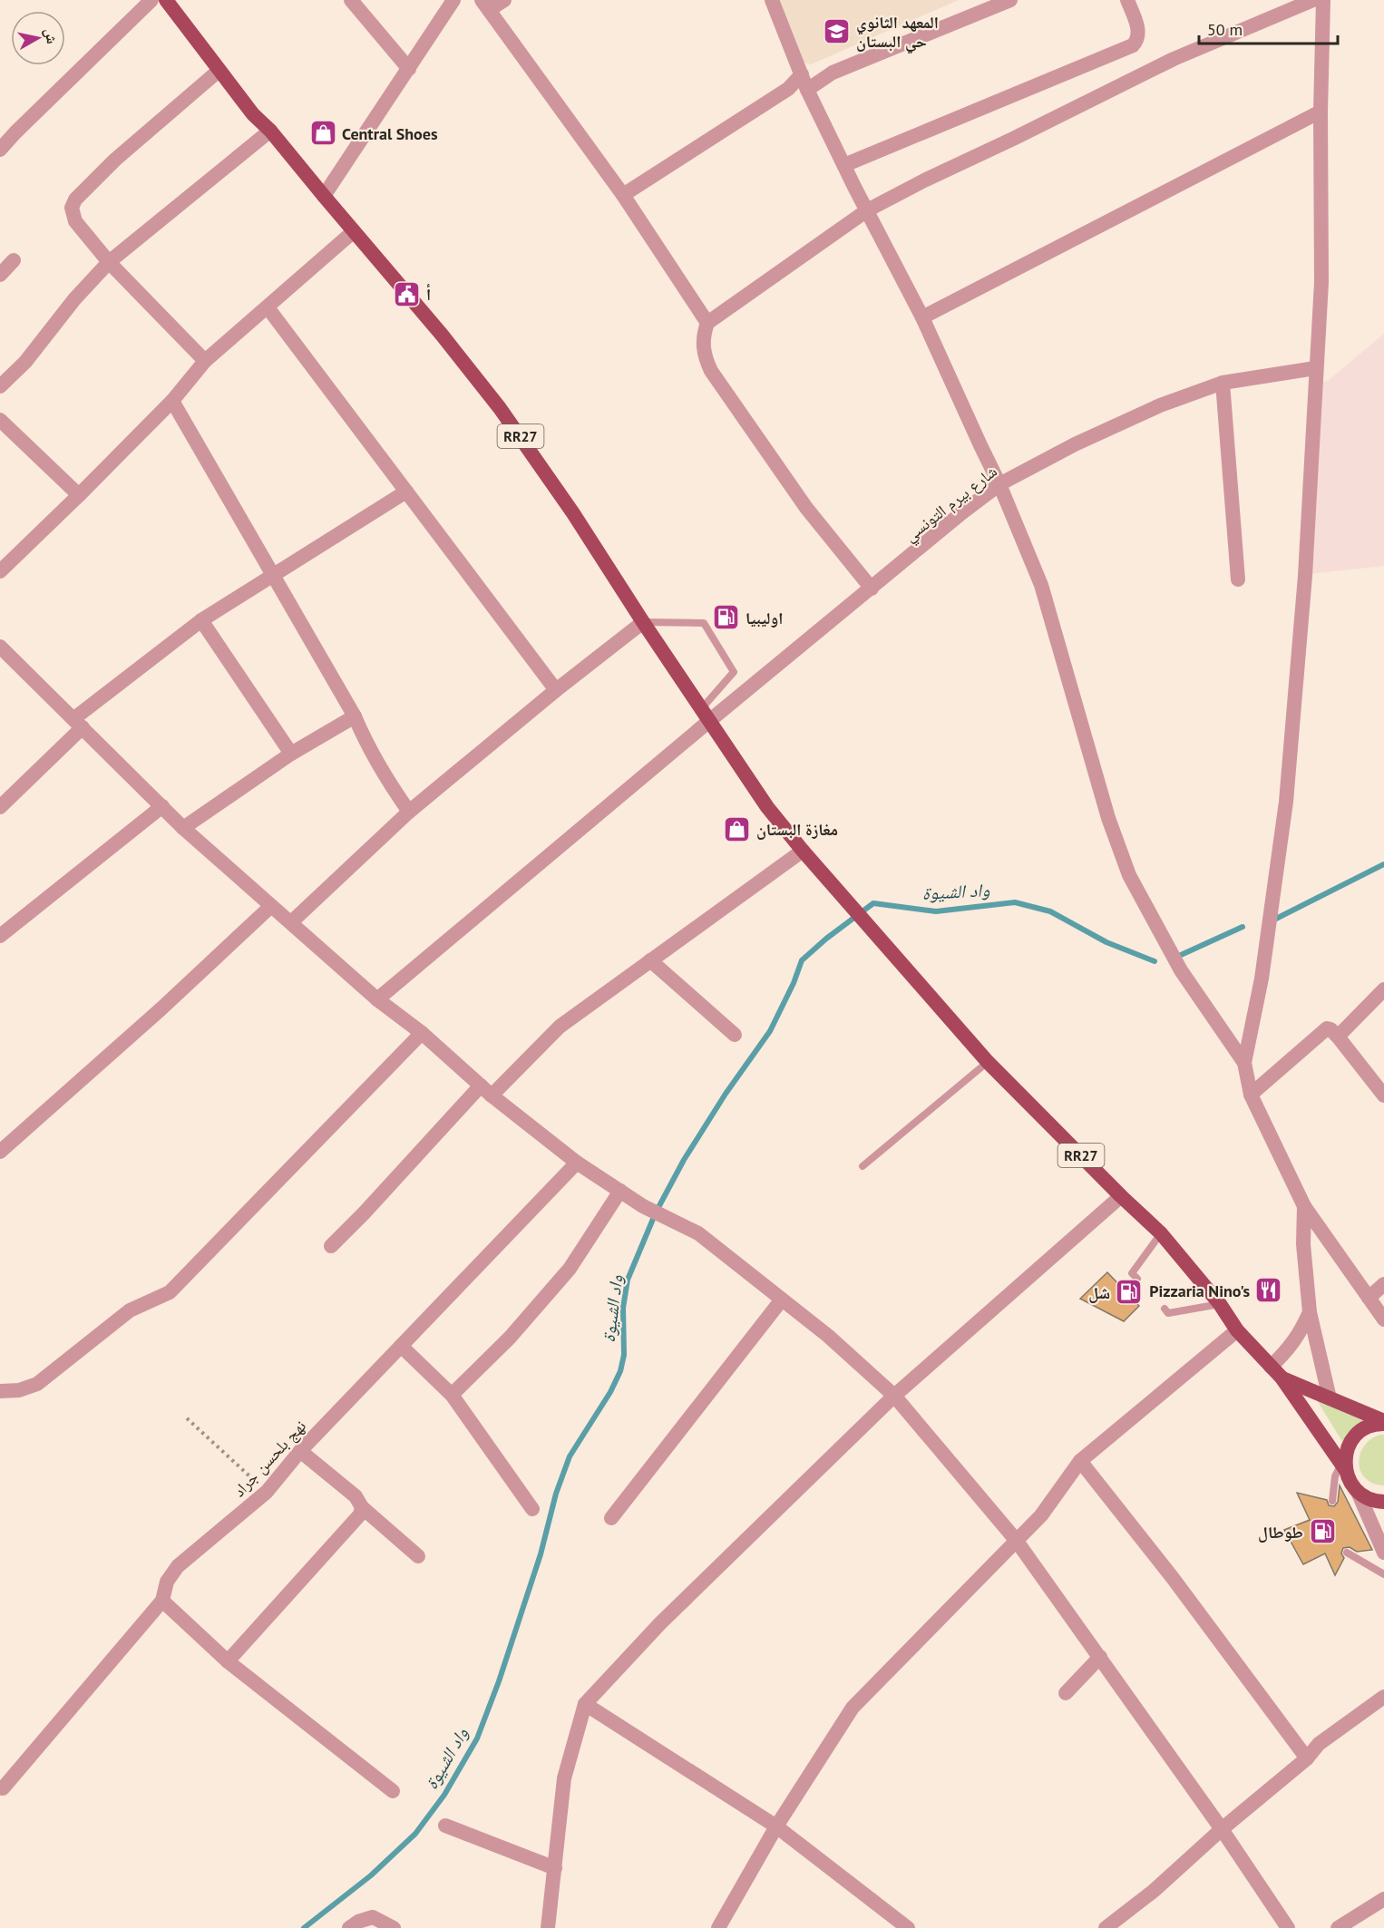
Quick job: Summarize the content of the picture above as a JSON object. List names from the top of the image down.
{
  "streets": {
    "main road": ["RR27"],
    "street": ["شارع بيرم التونسي", "نهج بلحسن جراد"]
  },
  "crossings": [
    ["RR27", "شارع بيرم التونسي"]
  ],
  "water": ["واد الشيوة"],
  "places": {
    "school or university": ["المعهد الثانوي حي البستان"],
    "shop": ["Central Shoes", "مغازة البستان"],
    "public building": ["أ"],
    "fuel station": ["اوليبيا", "شل", "طوطال"],
    "restaurant": ["Pizzaria Nino's"]
  },
  "scale_bar": "50 m",
  "north": "right"
}
